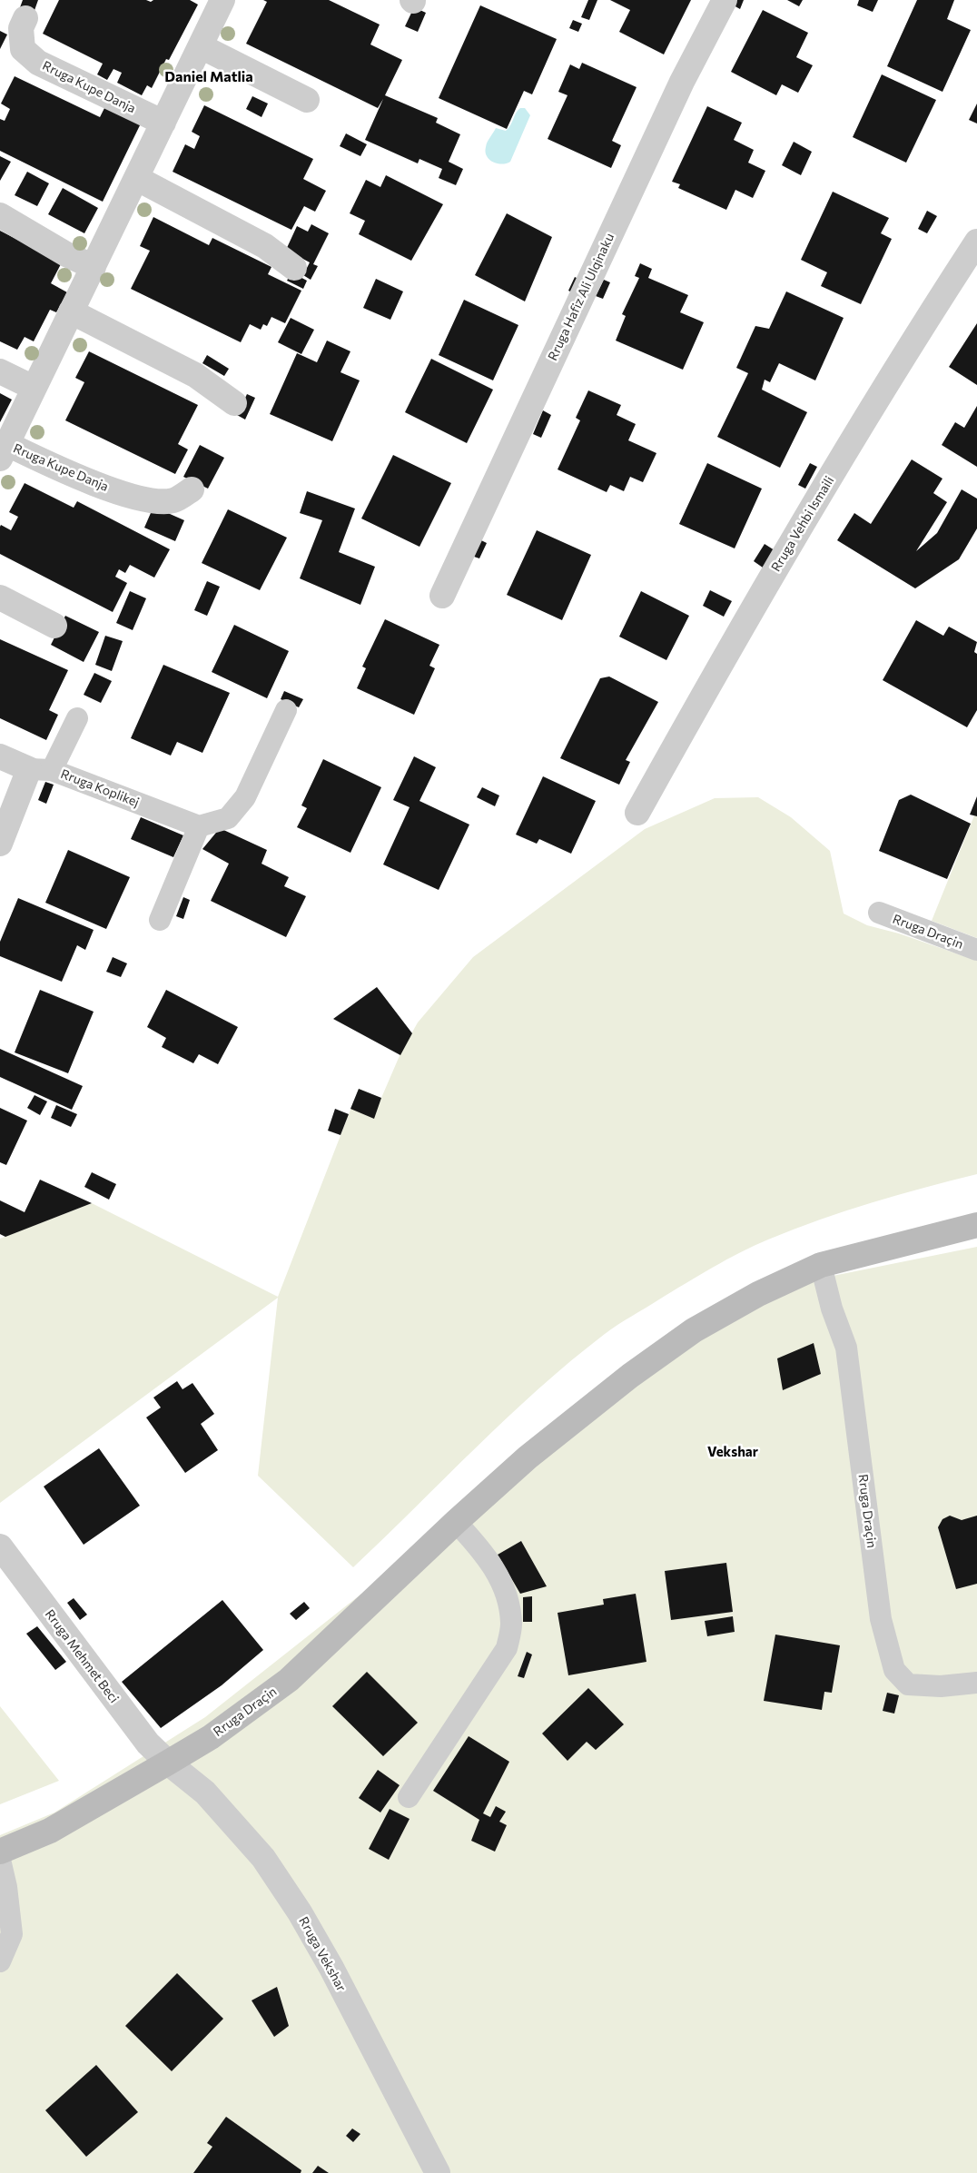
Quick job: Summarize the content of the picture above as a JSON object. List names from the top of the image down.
{
  "streets": {
    "main road": ["Rruga Draçin"],
    "street": [
      "Rruga Kupe Danja",
      "Rruga Hafiz Ali Ulqinaku",
      "Rruga Vehbi Ismaili",
      "Rruga Koplikej",
      "Rruga Mehmet Beci",
      "Rruga Vekshar"
    ]
  },
  "crossings": [
    ["Rruga Draçin", "Rruga Mehmet Beci"],
    ["Rruga Draçin", "Rruga Vekshar"],
    ["Rruga Mehmet Beci", "Rruga Vekshar"]
  ],
  "districts": ["Daniel Matlia", "Vekshar"]
}
